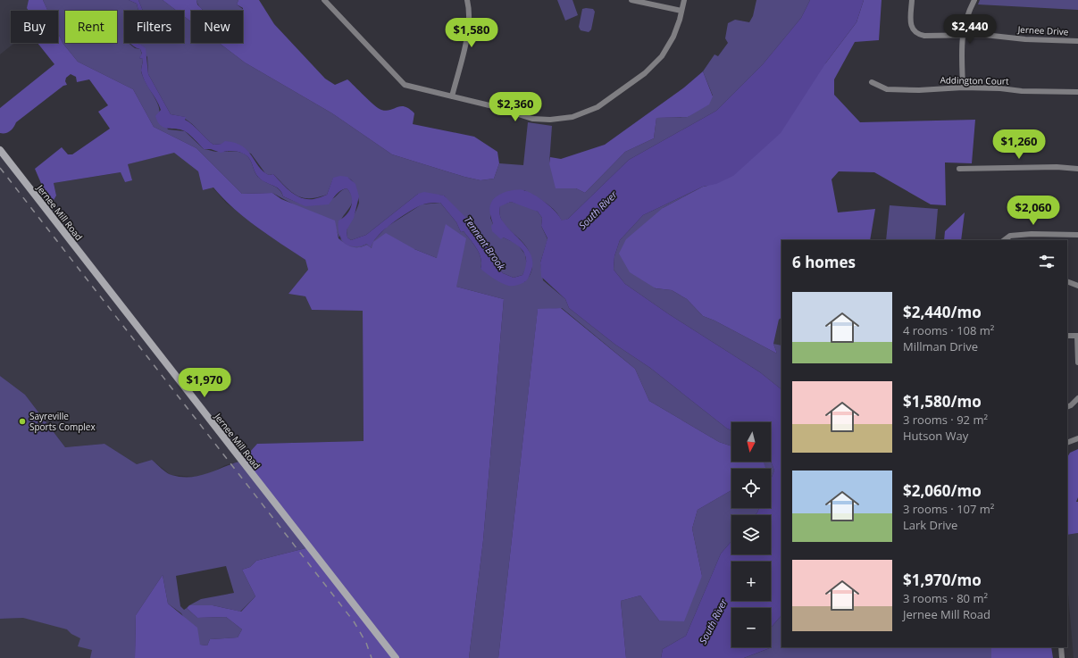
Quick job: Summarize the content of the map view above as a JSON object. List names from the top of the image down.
{
  "streets": {
    "street": ["Jernee Drive", "Addington Court", "Jernee Mill Road"]
  },
  "water": ["South River", "Tennent Brook"],
  "places": ["Sayreville Sports Complex"],
  "north": "bottom",
  "page": {
    "chip": [
      "Buy",
      "Rent",
      "Filters",
      "New"
    ],
    "price": [
      "$2,440",
      "$1,580",
      "$2,360",
      "$1,260",
      "$2,060",
      "$1,970"
    ],
    "heading": "6 homes",
    "list": [
      {
        "name": "$2,440/mo",
        "note": "4 rooms · 108 m² · Millman Drive"
      },
      {
        "name": "$1,580/mo",
        "note": "3 rooms · 92 m² · Hutson Way"
      },
      {
        "name": "$2,060/mo",
        "note": "3 rooms · 107 m² · Lark Drive"
      },
      {
        "name": "$1,970/mo",
        "note": "3 rooms · 80 m² · Jernee Mill Road"
      }
    ],
    "map_buttons": ["+", "−"]
  }
}
